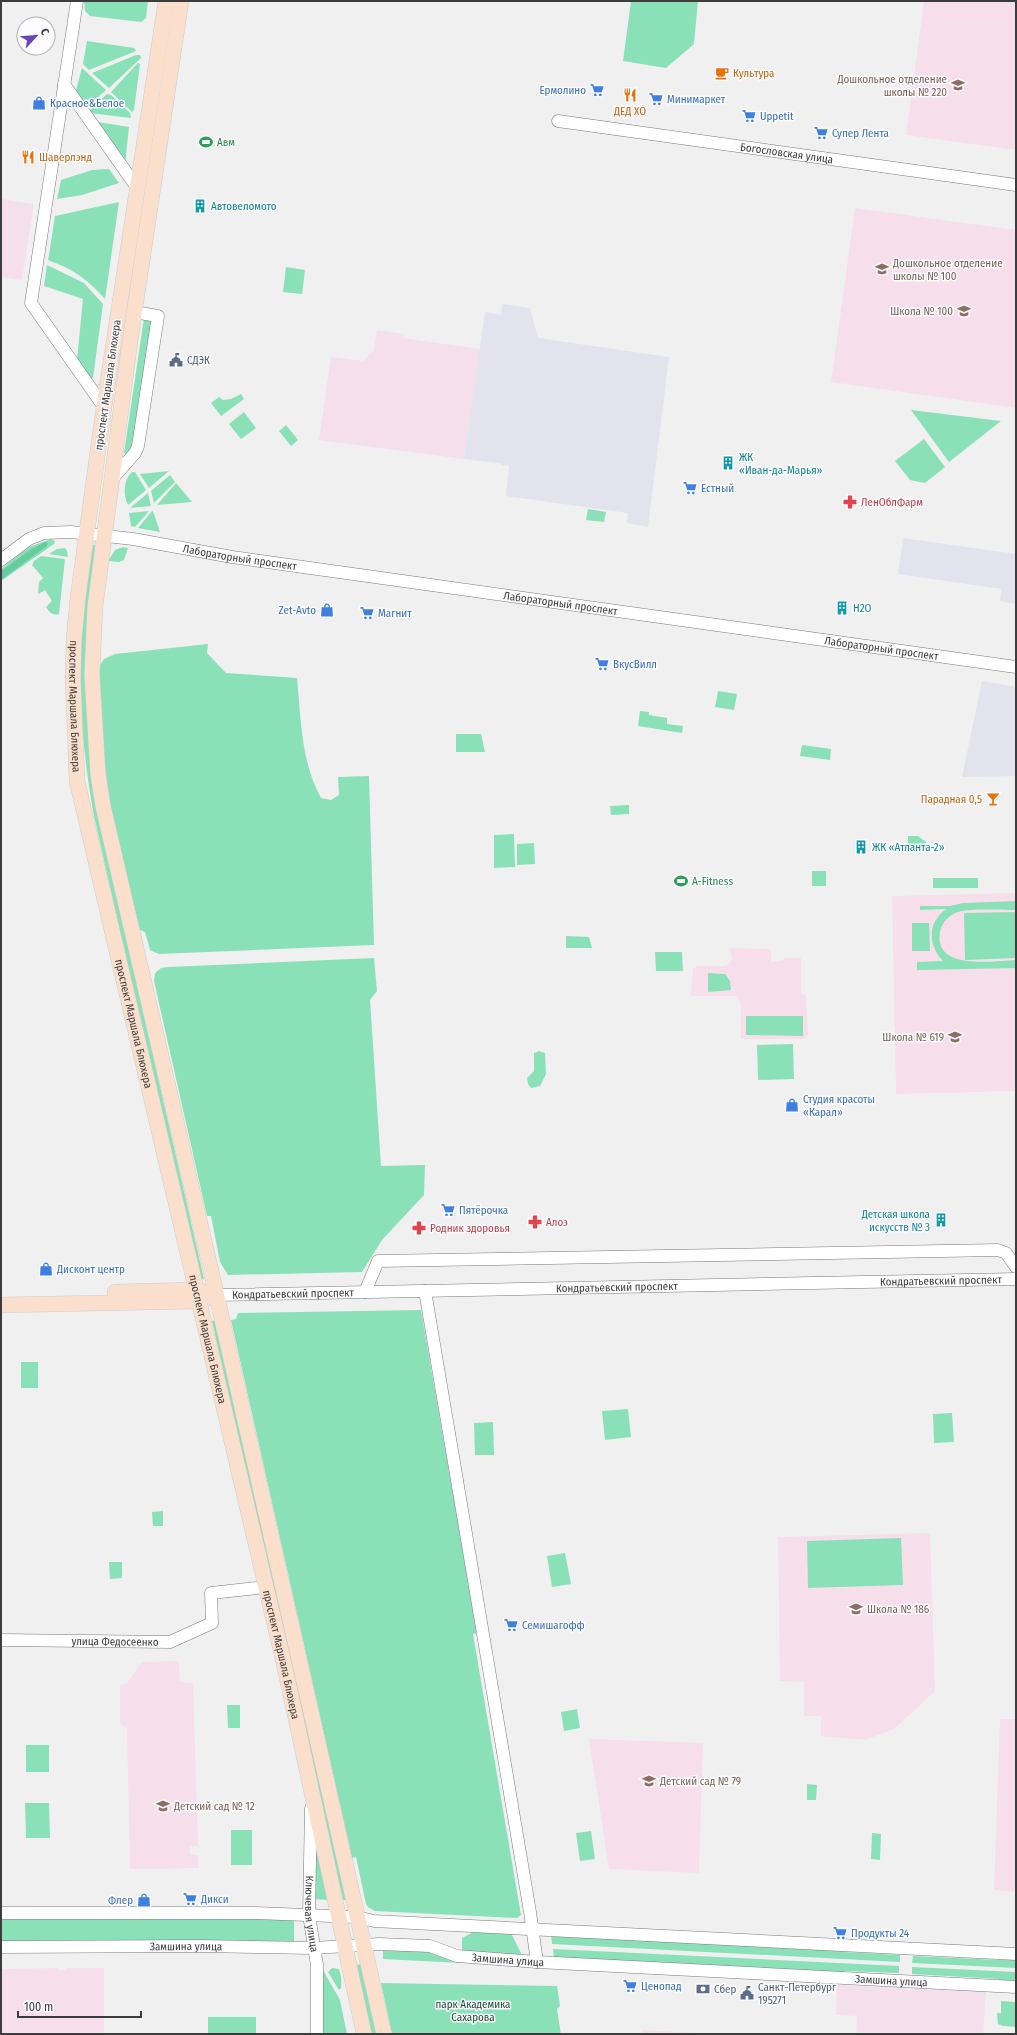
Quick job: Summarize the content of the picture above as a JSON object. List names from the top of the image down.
{
  "streets": {
    "main road": ["проспект Маршала Блюхера", "Кондратьевский проспект"],
    "street": [
      "Богословская улица",
      "Лабораторный проспект",
      "улица Федосеенко",
      "Ключевая улица",
      "Замшина улица"
    ]
  },
  "crossings": [
    ["проспект Маршала Блюхера", "Лабораторный проспект"],
    ["проспект Маршала Блюхера", "Кондратьевский проспект"],
    ["проспект Маршала Блюхера", "улица Федосеенко"],
    ["проспект Маршала Блюхера", "Ключевая улица"],
    ["проспект Маршала Блюхера", "Замшина улица"],
    ["Ключевая улица", "Замшина улица"]
  ],
  "parks": ["парк Академика Сахарова"],
  "places": {
    "cafe": ["Культура"],
    "school or university": [
      "Дошкольное отделение школы № 220",
      "Дошкольное отделение школы № 100",
      "Школа № 100",
      "Школа № 619",
      "Школа № 186",
      "Детский сад № 79",
      "Детский сад № 12"
    ],
    "supermarket": [
      "Ермолино",
      "Минимаркет",
      "Uppetit",
      "Супер Лента",
      "Естный",
      "Магнит",
      "ВкусВилл",
      "Пятёрочка",
      "Семишагофф",
      "Дикси",
      "Продукты 24",
      "Ценопад"
    ],
    "restaurant": ["ДЕД ХО", "Шаверлэнд"],
    "shop": [
      "Красное&Белое",
      "Zet-Avto",
      "Студия красоты «Карал»",
      "Дисконт центр",
      "Флер"
    ],
    "sports": ["Авм", "A-Fitness"],
    "building": [
      "Автовеломото",
      "ЖК «Иван-да-Марья»",
      "H2O",
      "ЖК «Атланта-2»",
      "Детская школа искусств № 3"
    ],
    "public building": ["СДЭК", "Санкт-Петербург 195271"],
    "pharmacy": ["ЛенОблФарм", "Алоэ", "Родник здоровья"],
    "bar": ["Парадная 0,5"],
    "bank": ["Сбер"]
  },
  "scale_bar": "100 m",
  "north": "top right"
}
